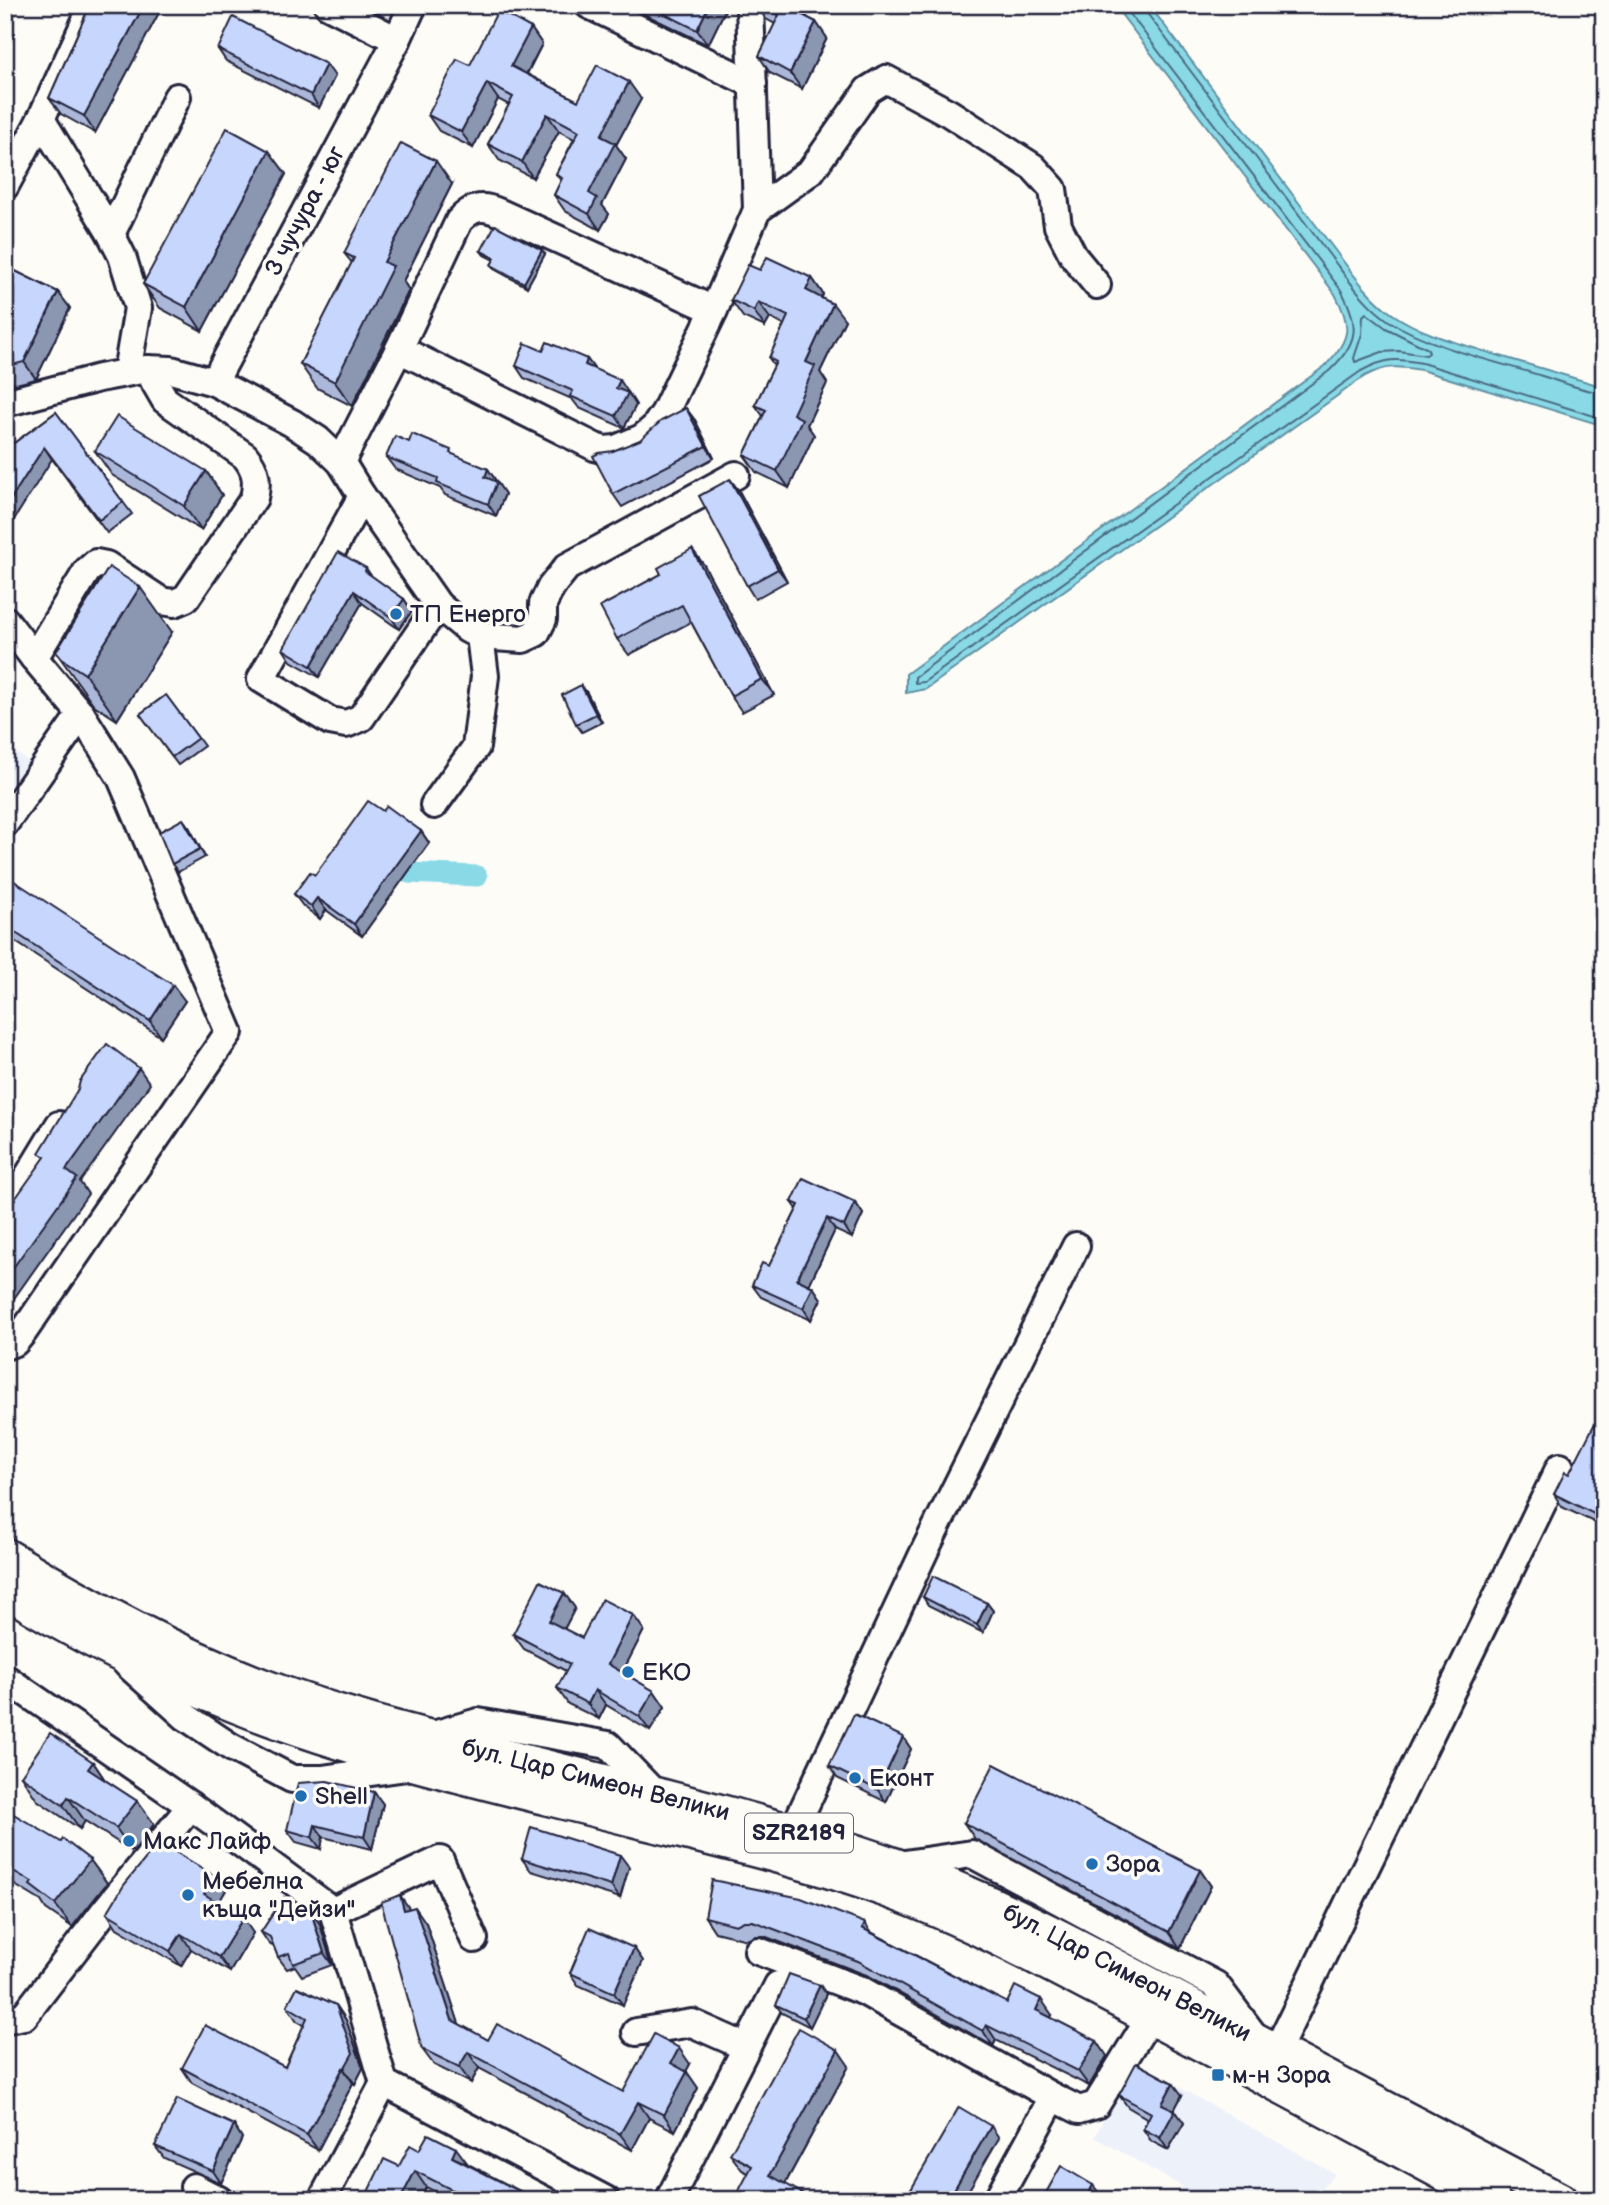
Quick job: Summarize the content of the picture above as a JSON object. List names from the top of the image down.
{
  "streets": {
    "main road": ["бул. Цар Симеон Велики", "SZR2189"],
    "street": ["3 чучура - юг"]
  },
  "places": {
    "other": [
      "ТП Енерго",
      "EKO",
      "Еконт",
      "Shell",
      "Макс Лайф",
      "Зора",
      "Мебелна къща \"Дейзи\""
    ],
    "transit": ["м-н Зора"]
  }
}
